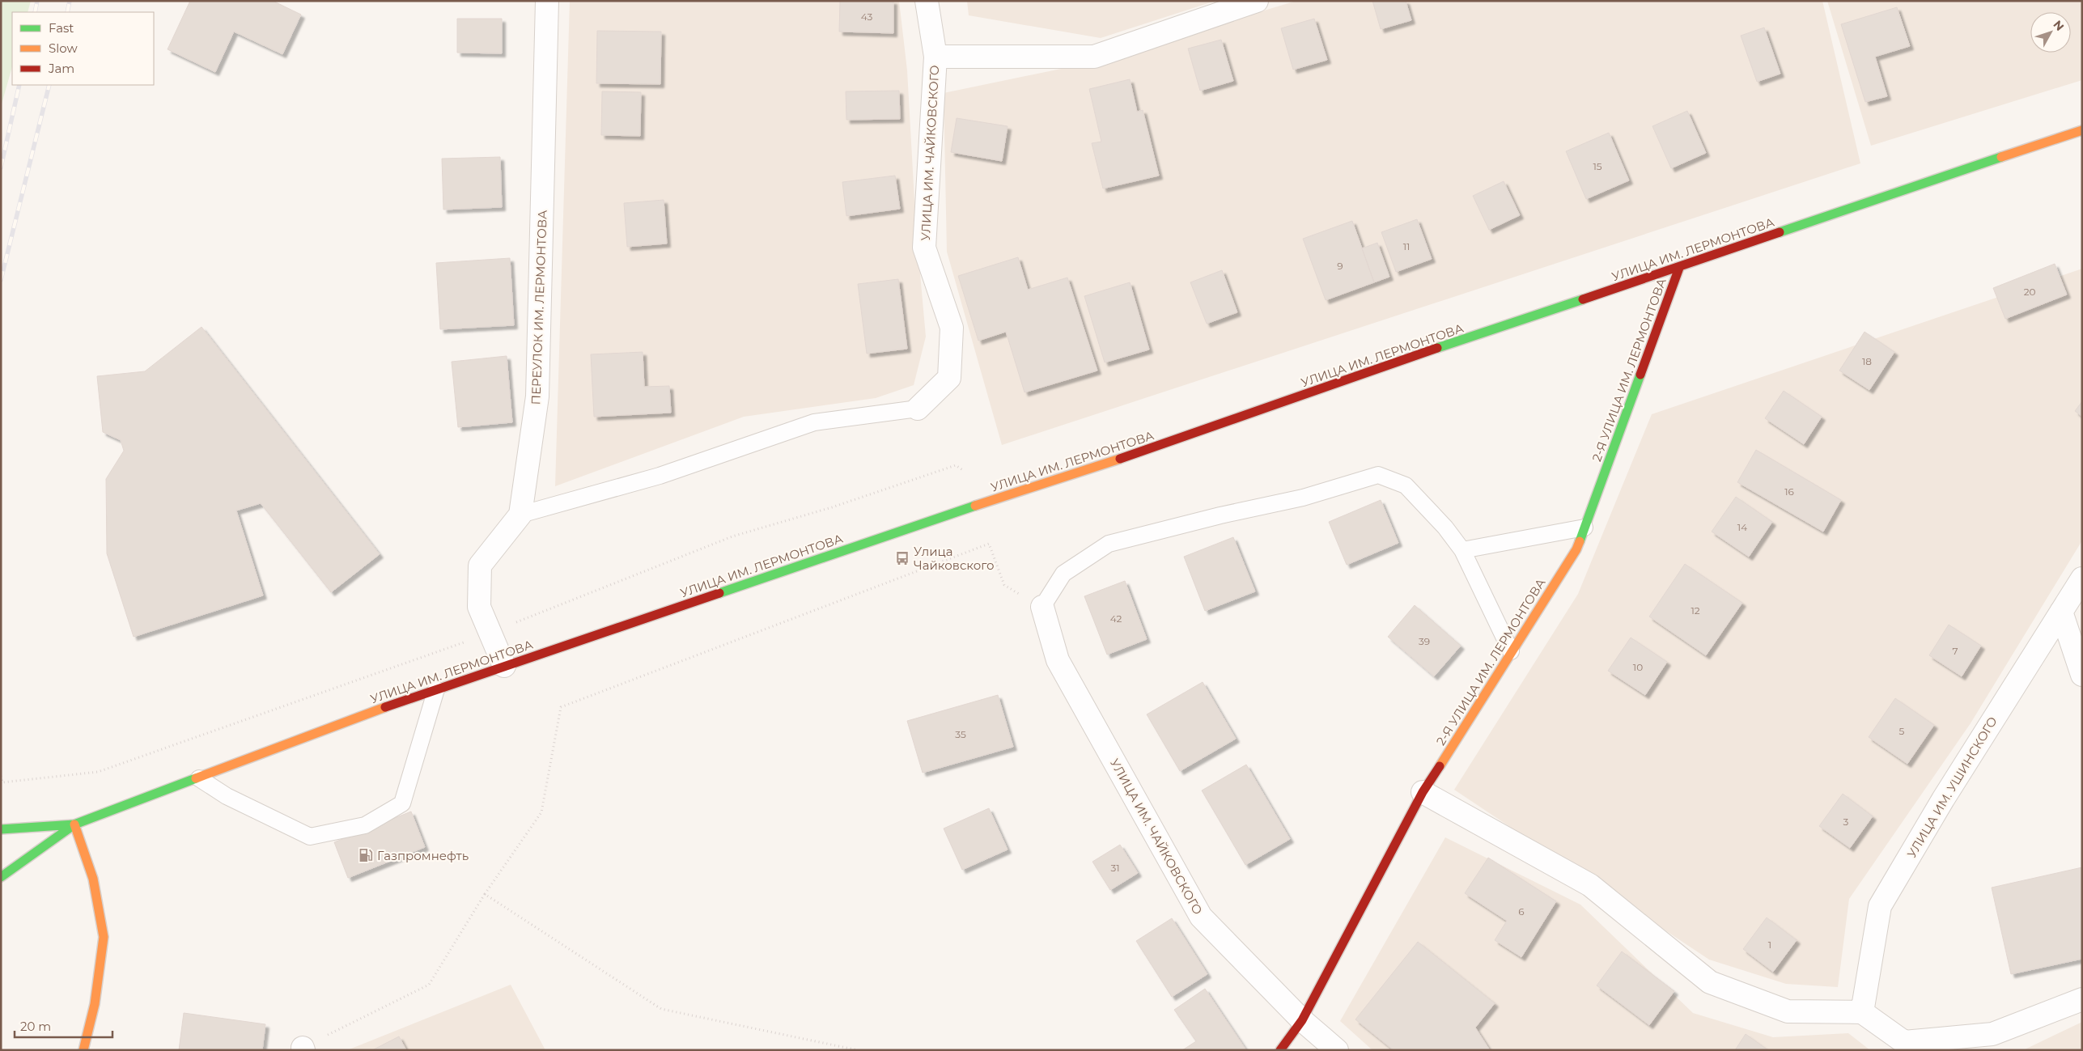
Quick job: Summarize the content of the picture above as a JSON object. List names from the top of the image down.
{
  "streets": {
    "main road": ["УЛИЦА ИМ. ЛЕРМОНТОВА", "2-Я УЛИЦА ИМ. ЛЕРМОНТОВА"],
    "street": ["УЛИЦА ИМ. ЧАЙКОВСКОГО", "ПЕРЕУЛОК ИМ. ЛЕРМОНТОВА", "УЛИЦА ИМ. УШИНСКОГО"]
  },
  "crossings": [
    ["УЛИЦА ИМ. ЧАЙКОВСКОГО", "2-Я УЛИЦА ИМ. ЛЕРМОНТОВА"],
    ["УЛИЦА ИМ. ЛЕРМОНТОВА", "2-Я УЛИЦА ИМ. ЛЕРМОНТОВА"]
  ],
  "places": {
    "bus stop": ["Улица Чайковского"],
    "fuel station": ["Газпромнефть"]
  },
  "house_numbers": [
    "43",
    "15",
    "11",
    "9",
    "20",
    "18",
    "16",
    "14",
    "12",
    "42",
    "39",
    "7",
    "10",
    "5",
    "35",
    "3",
    "31",
    "6",
    "1"
  ],
  "legend": ["Fast", "Slow", "Jam"],
  "scale_bar": "20 m",
  "north": "top right"
}
